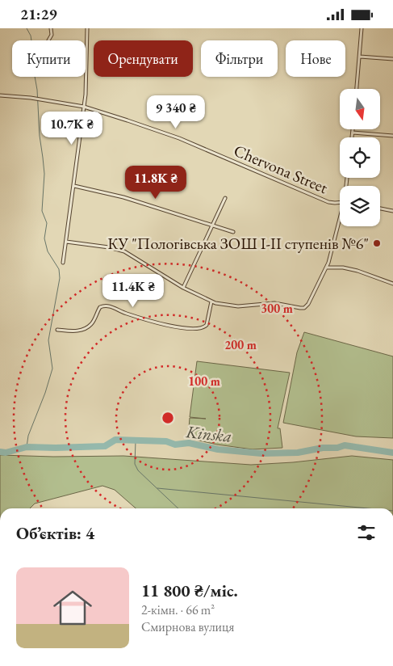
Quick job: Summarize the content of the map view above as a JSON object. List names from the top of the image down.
{
  "streets": {
    "street": ["Chervona Street"]
  },
  "water": ["Kinska"],
  "places": ["КУ \"Пологівська ЗОШ І-ІІ ступенів №6\""],
  "north": "bottom",
  "page": {
    "status": "21:29",
    "chip": [
      "Купити",
      "Орендувати",
      "Фільтри",
      "Нове"
    ],
    "price": [
      "9 340 ₴",
      "10.7K ₴",
      "11.8K ₴",
      "11.4K ₴"
    ],
    "heading": "Об’єктів: 4",
    "list": [
      {
        "name": "11 800 ₴/міс.",
        "note": "2-кімн. · 66 m² · Смирнова вулиця"
      }
    ]
  },
  "rings": ["300 m", "200 m", "100 m"]
}
